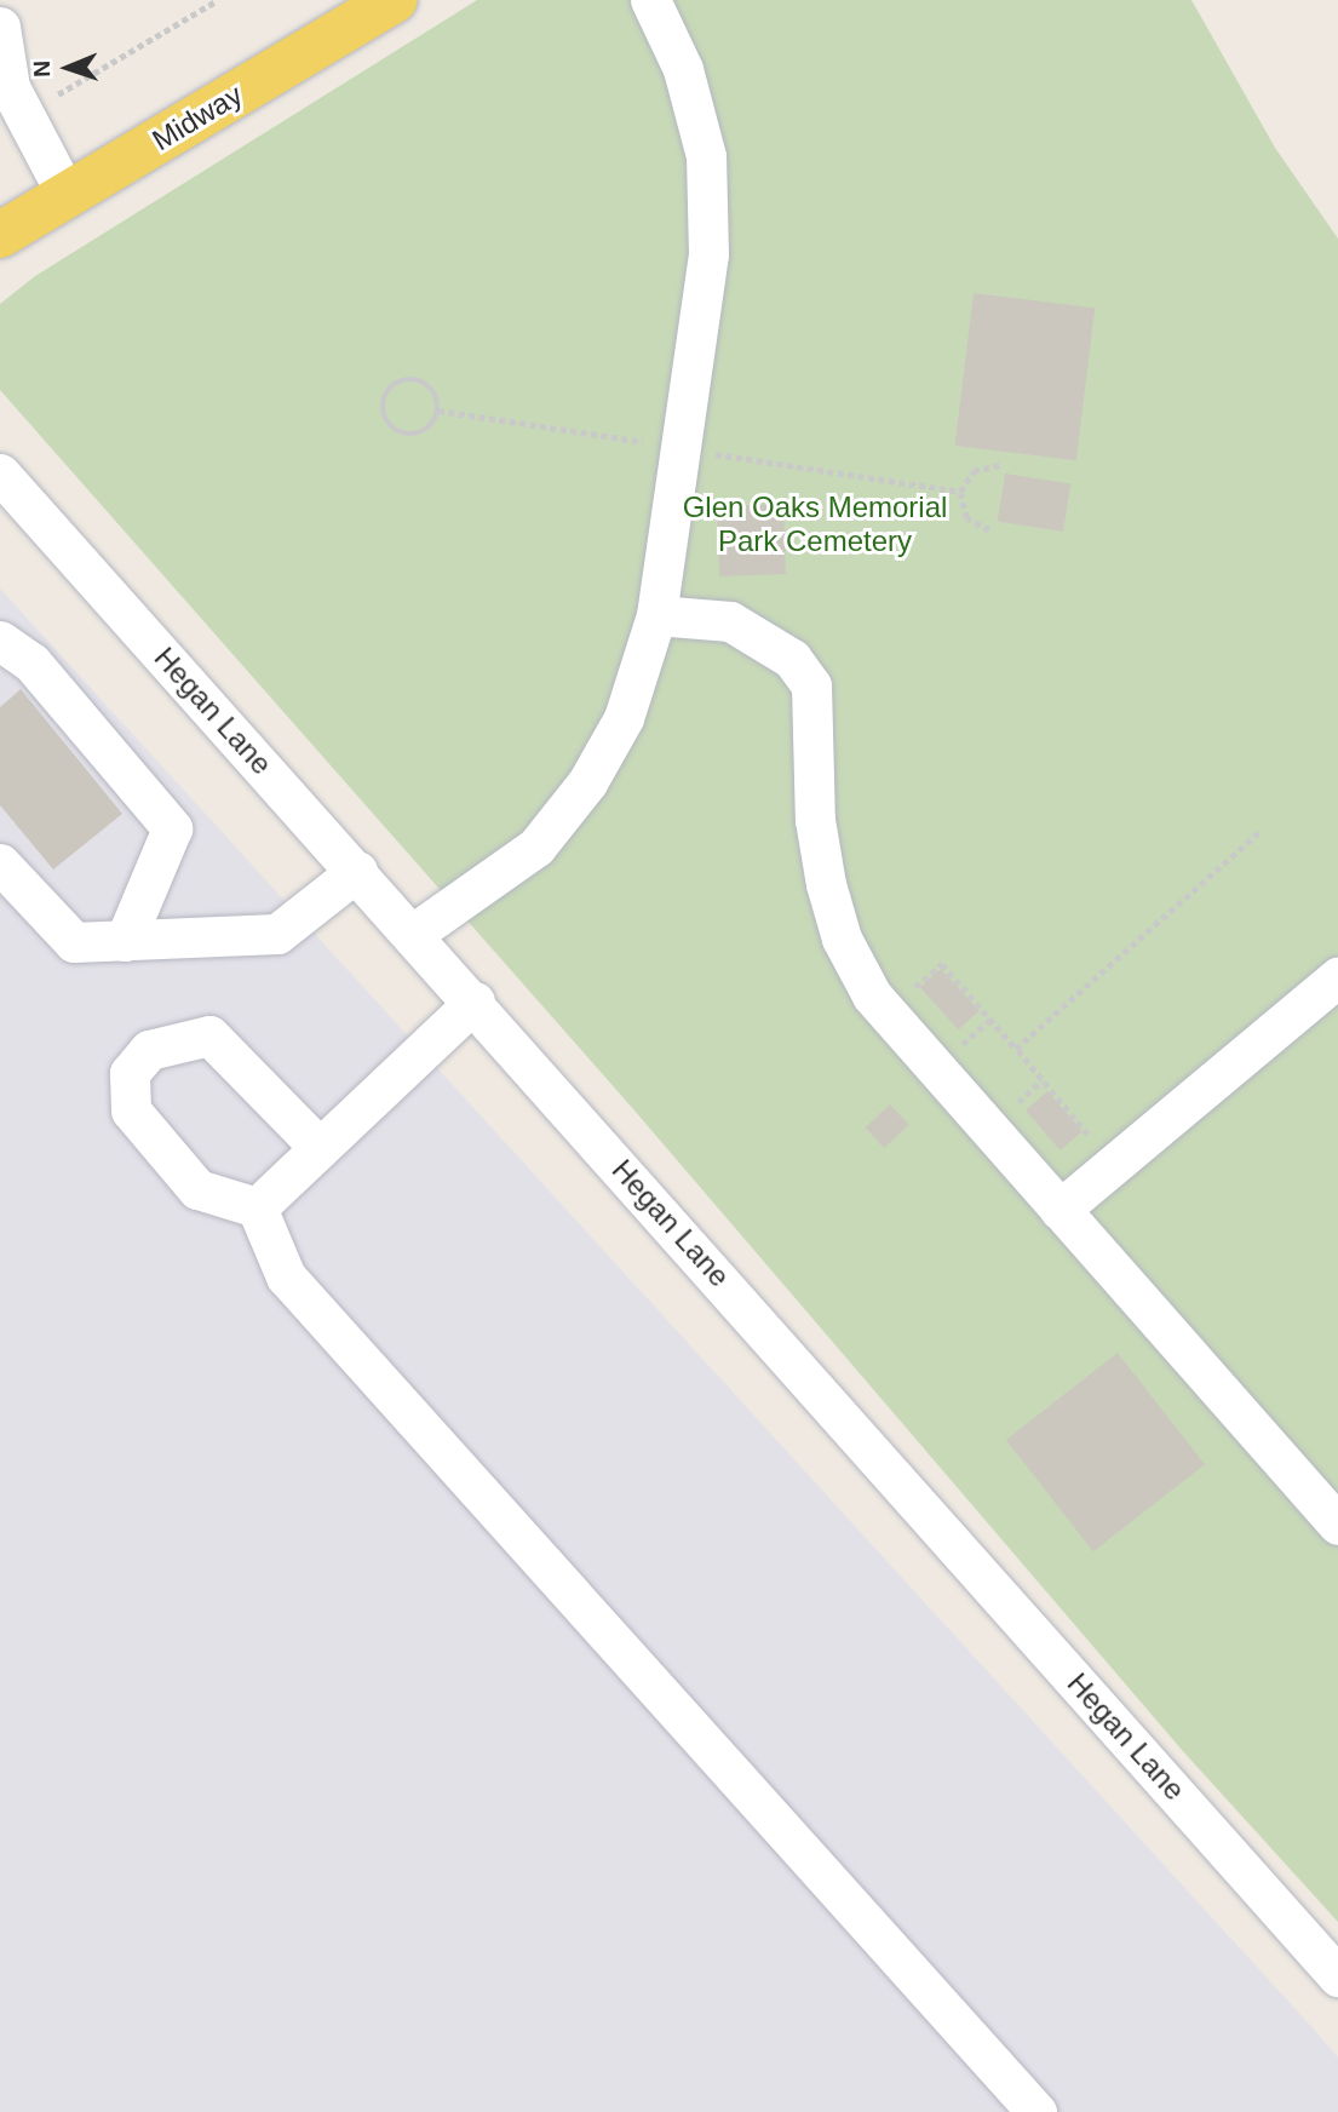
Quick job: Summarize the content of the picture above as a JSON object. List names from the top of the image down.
{
  "streets": {
    "main road": ["Midway"],
    "street": ["Hegan Lane"]
  },
  "parks": ["Glen Oaks Memorial Park Cemetery"],
  "north": "left"
}
